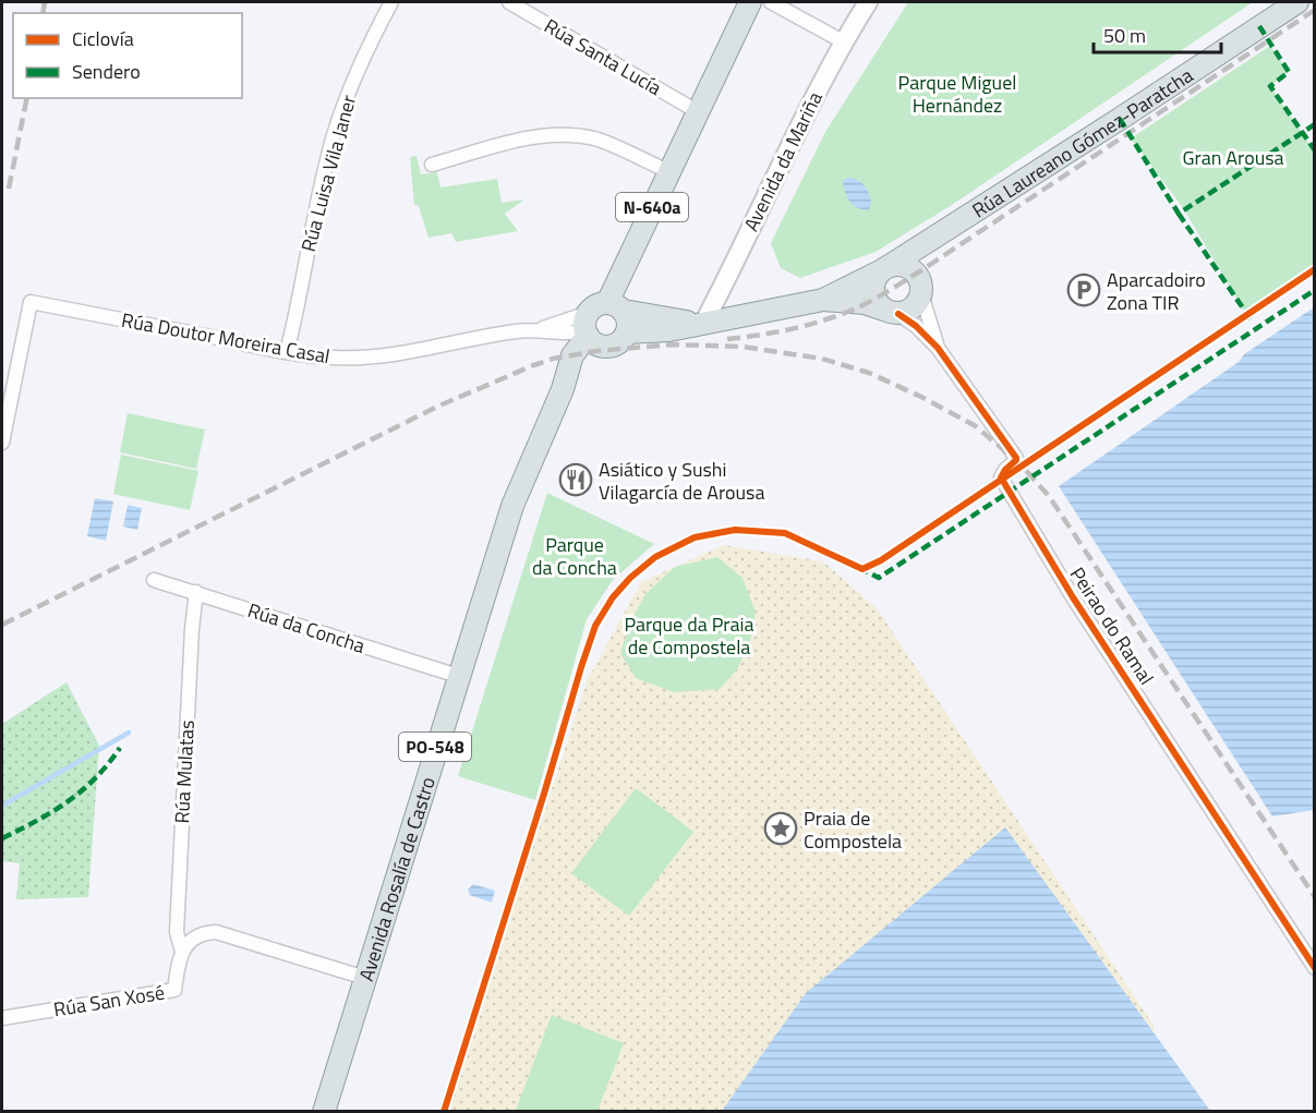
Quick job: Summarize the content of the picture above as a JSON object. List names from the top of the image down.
{
  "streets": {
    "main road": [
      "Rúa Laureano Gómez-Paratcha",
      "N-640a",
      "PO-548",
      "Avenida Rosalía de Castro"
    ],
    "street": [
      "Rúa Santa Lucía",
      "Avenida da Mariña",
      "Rúa Luisa Vila Janer",
      "Rúa Doutor Moreira Casal",
      "Peirao do Ramal",
      "Rúa da Concha",
      "Rúa Mulatas",
      "Rúa San Xosé"
    ]
  },
  "crossings": [
    ["Rúa Santa Lucía", "N-640a"],
    ["Rúa Laureano Gómez-Paratcha", "Peirao do Ramal"],
    ["Rúa Luisa Vila Janer", "Rúa Doutor Moreira Casal"],
    ["Rúa Doutor Moreira Casal", "Avenida Rosalía de Castro"],
    ["Rúa da Concha", "Rúa Mulatas"],
    ["Rúa da Concha", "Avenida Rosalía de Castro"],
    ["Rúa Mulatas", "Rúa San Xosé"]
  ],
  "parks": [
    "Parque Miguel Hernández",
    "Gran Arousa",
    "Parque da Concha",
    "Parque da Praia de Compostela"
  ],
  "places": {
    "parking": ["Aparcadoiro Zona TIR"],
    "restaurant": ["Asiático y Sushi Vilagarcía de Arousa"],
    "place": ["Praia de Compostela"]
  },
  "legend": ["Ciclovía", "Sendero"],
  "scale_bar": "50 m"
}
